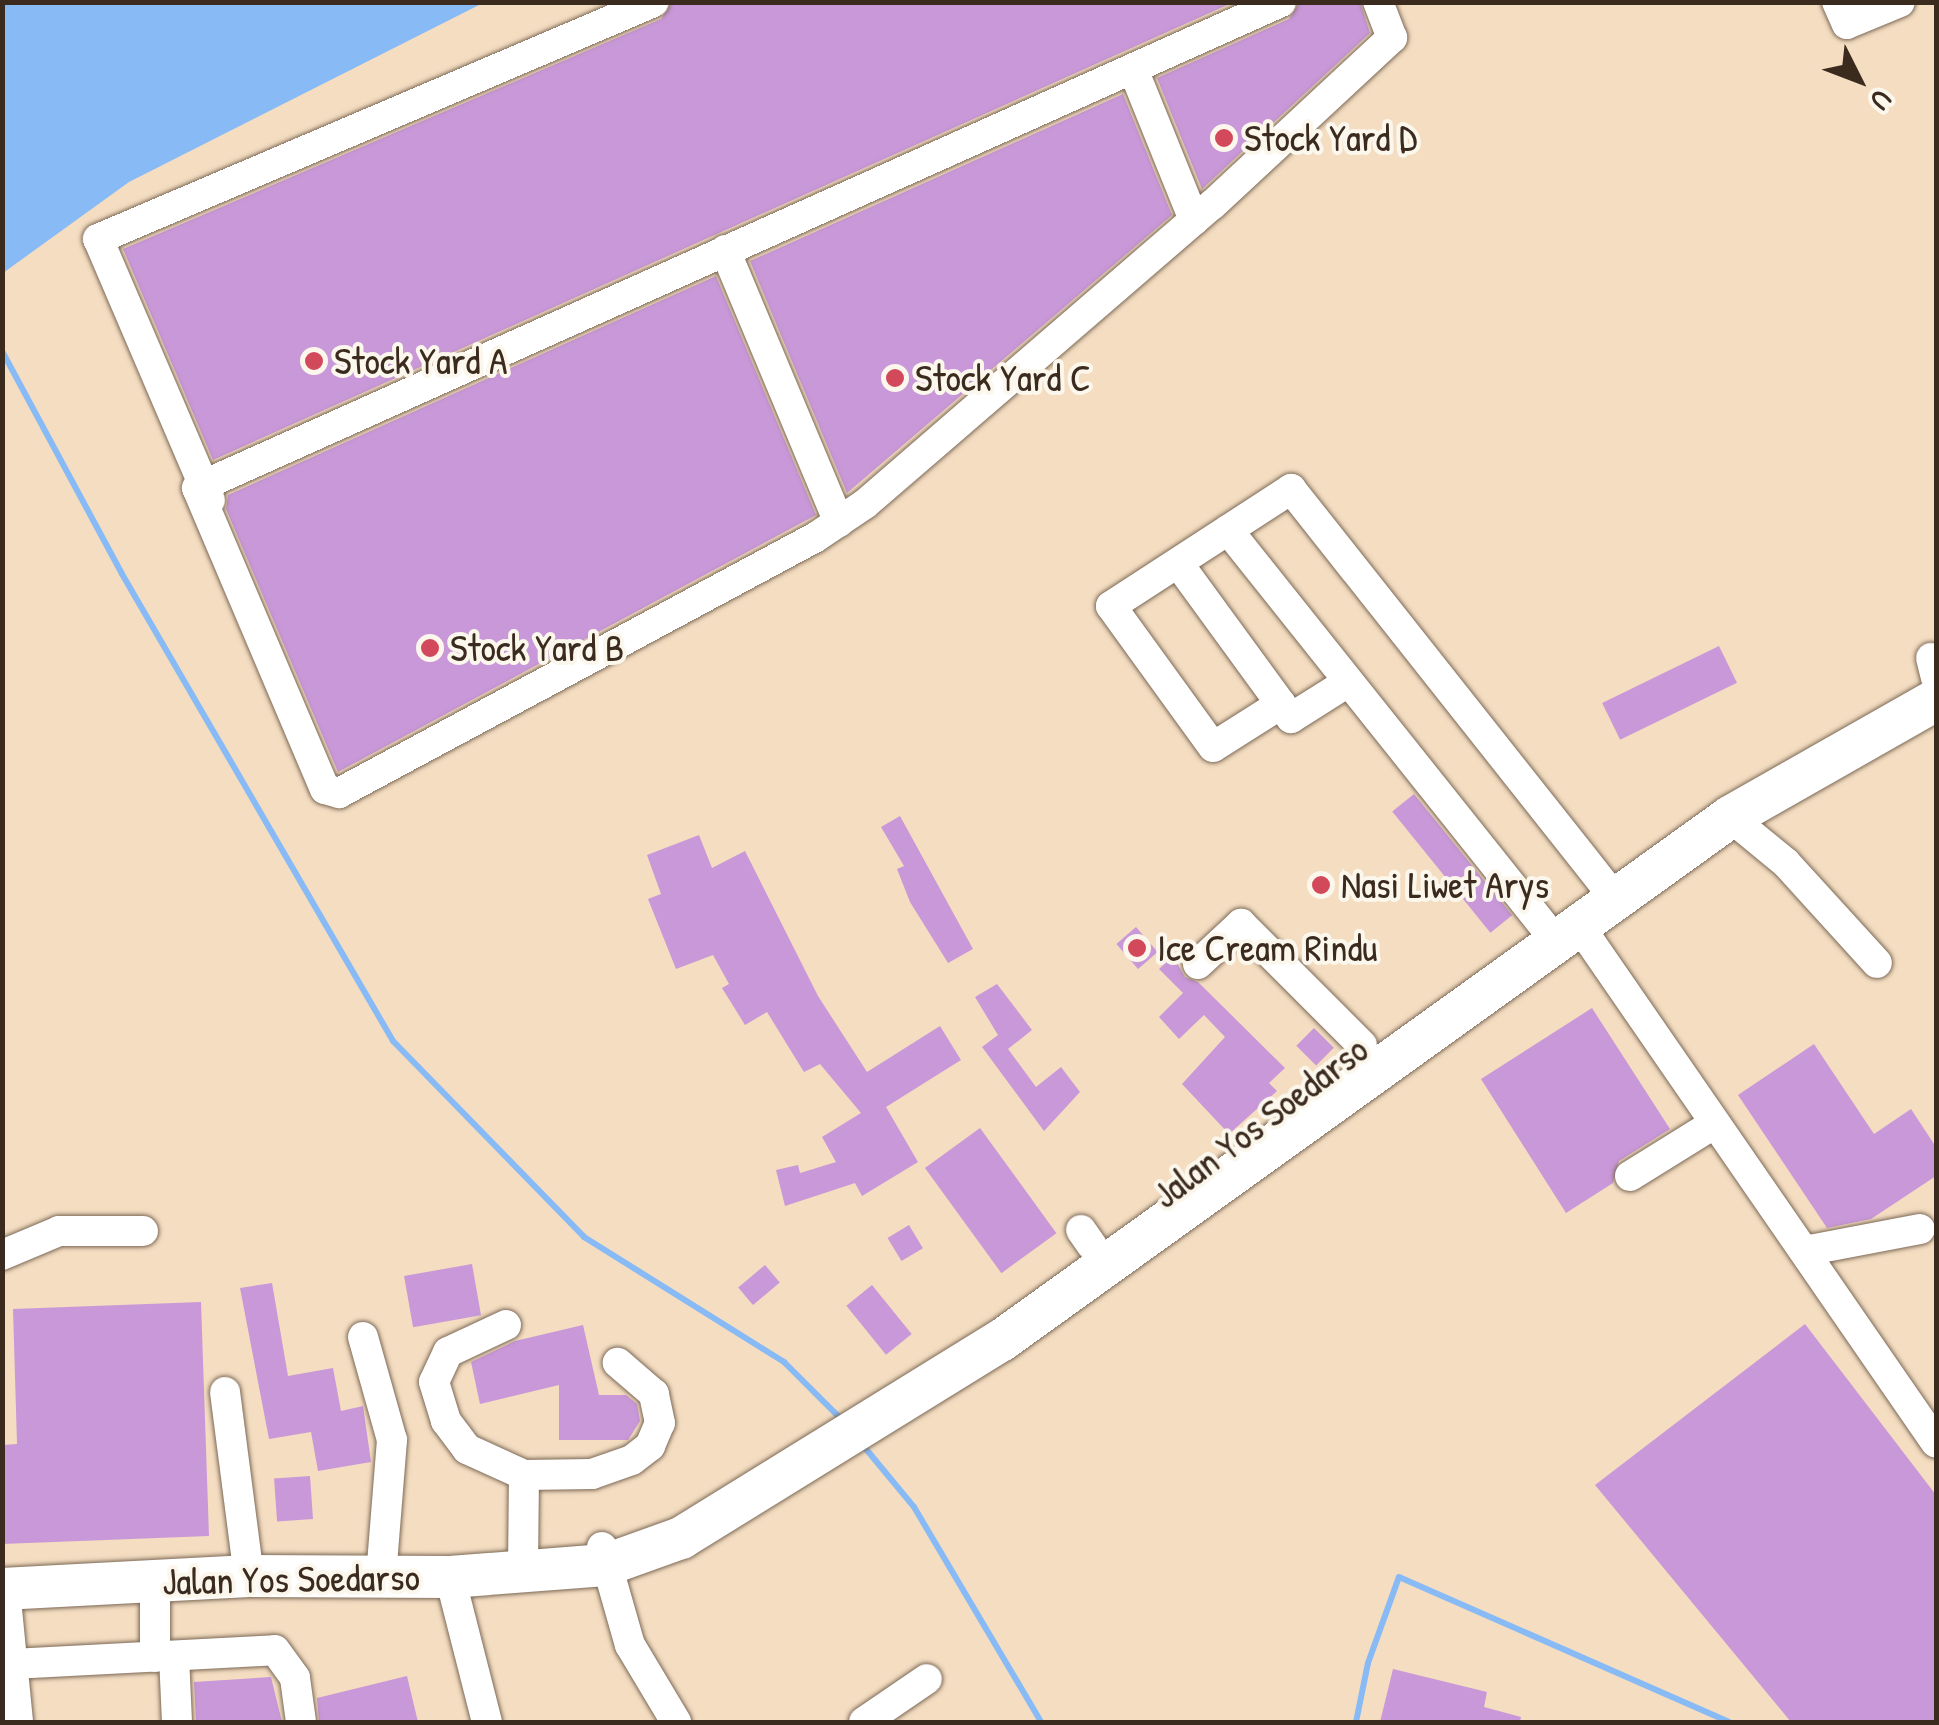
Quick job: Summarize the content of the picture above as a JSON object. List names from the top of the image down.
{
  "streets": {
    "highway": ["Jalan Yos Soedarso"]
  },
  "places": [
    "Stock Yard D",
    "Stock Yard A",
    "Stock Yard C",
    "Stock Yard B",
    "Nasi Liwet Arys",
    "Ice Cream Rindu"
  ],
  "north": "bottom right"
}
